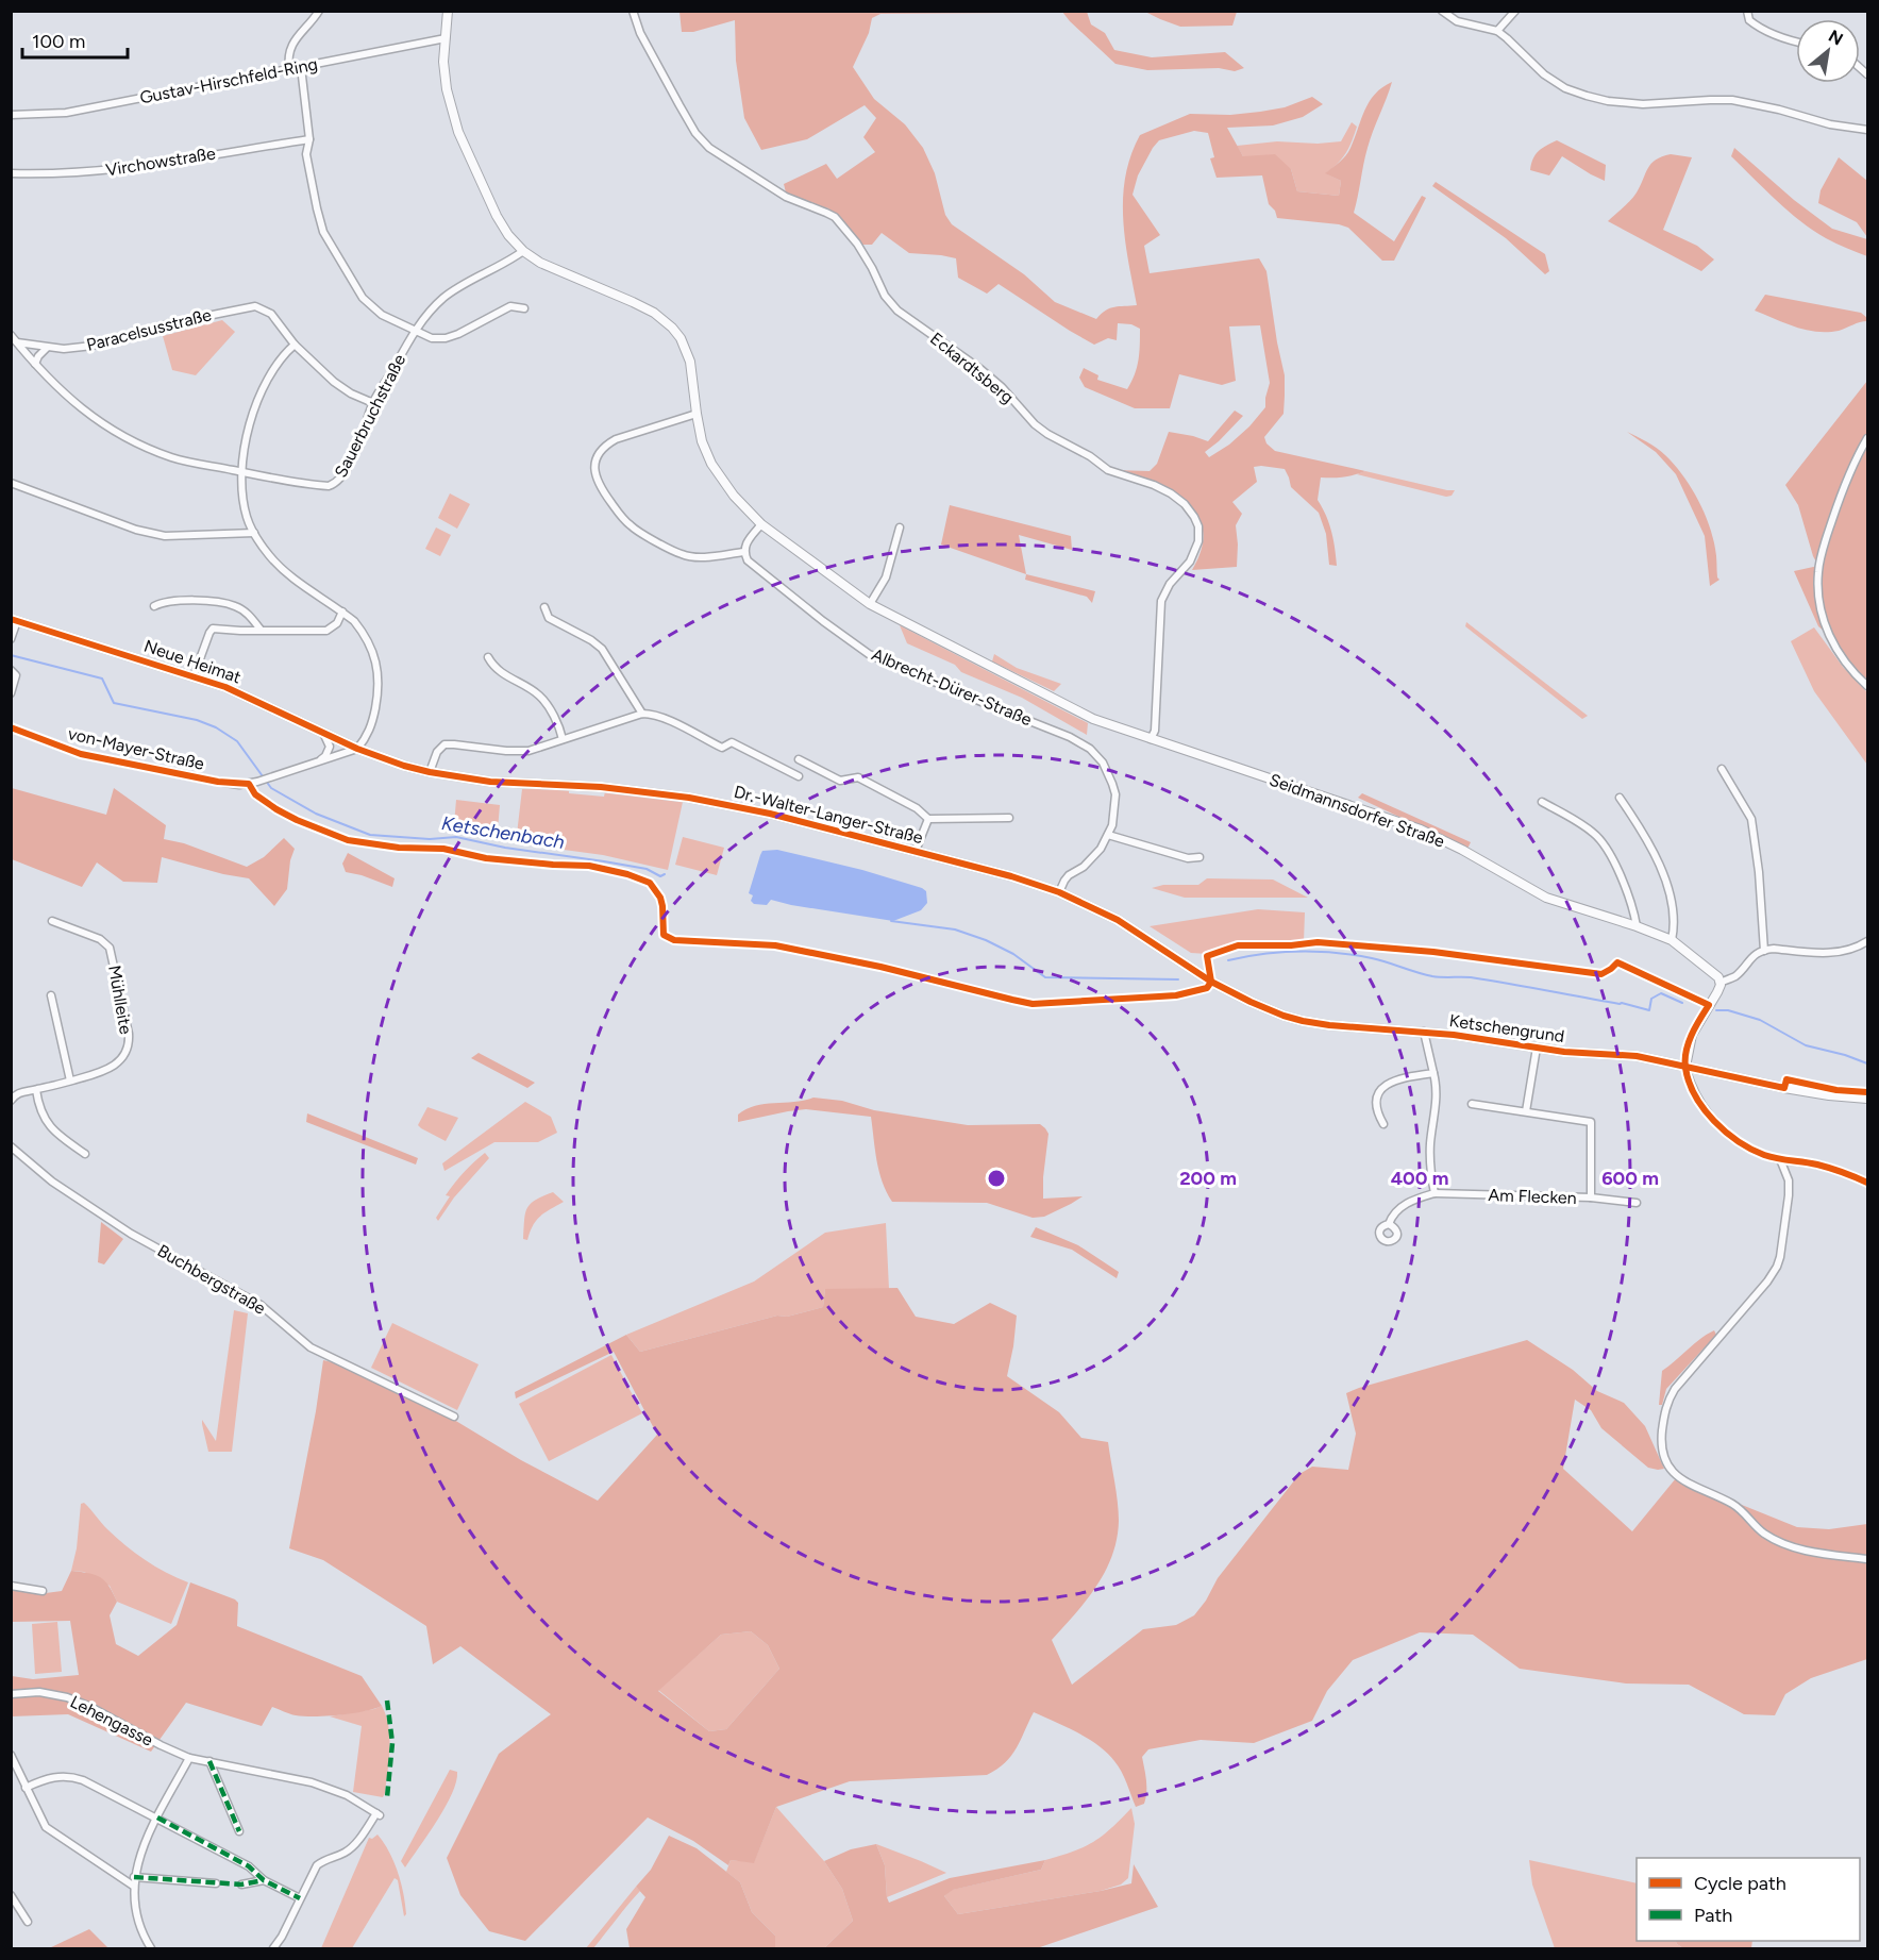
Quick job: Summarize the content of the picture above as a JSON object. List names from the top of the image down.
{
  "streets": {
    "street": [
      "Gustav-Hirschfeld-Ring",
      "Virchowstraße",
      "Paracelsusstraße",
      "Eckardtsberg",
      "Sauerbruchstraße",
      "Neue Heimat",
      "Albrecht-Dürer-Straße",
      "von-Mayer-Straße",
      "Seidmannsdorfer Straße",
      "Dr.-Walter-Langer-Straße",
      "Mühlleite",
      "Ketschengrund",
      "Am Flecken",
      "Buchbergstraße",
      "Lehengasse"
    ]
  },
  "crossings": [
    ["Gustav-Hirschfeld-Ring", "Seidmannsdorfer Straße"],
    ["Eckardtsberg", "Seidmannsdorfer Straße"],
    ["Sauerbruchstraße", "Seidmannsdorfer Straße"],
    ["Neue Heimat", "von-Mayer-Straße"],
    ["Neue Heimat", "Dr.-Walter-Langer-Straße"],
    ["Albrecht-Dürer-Straße", "Dr.-Walter-Langer-Straße"],
    ["von-Mayer-Straße", "Dr.-Walter-Langer-Straße"],
    ["Dr.-Walter-Langer-Straße", "Ketschengrund"]
  ],
  "water": ["Ketschenbach"],
  "legend": ["Cycle path", "Path"],
  "scale_bar": "100 m",
  "north": "top right",
  "rings": ["200 m", "400 m", "600 m"]
}
